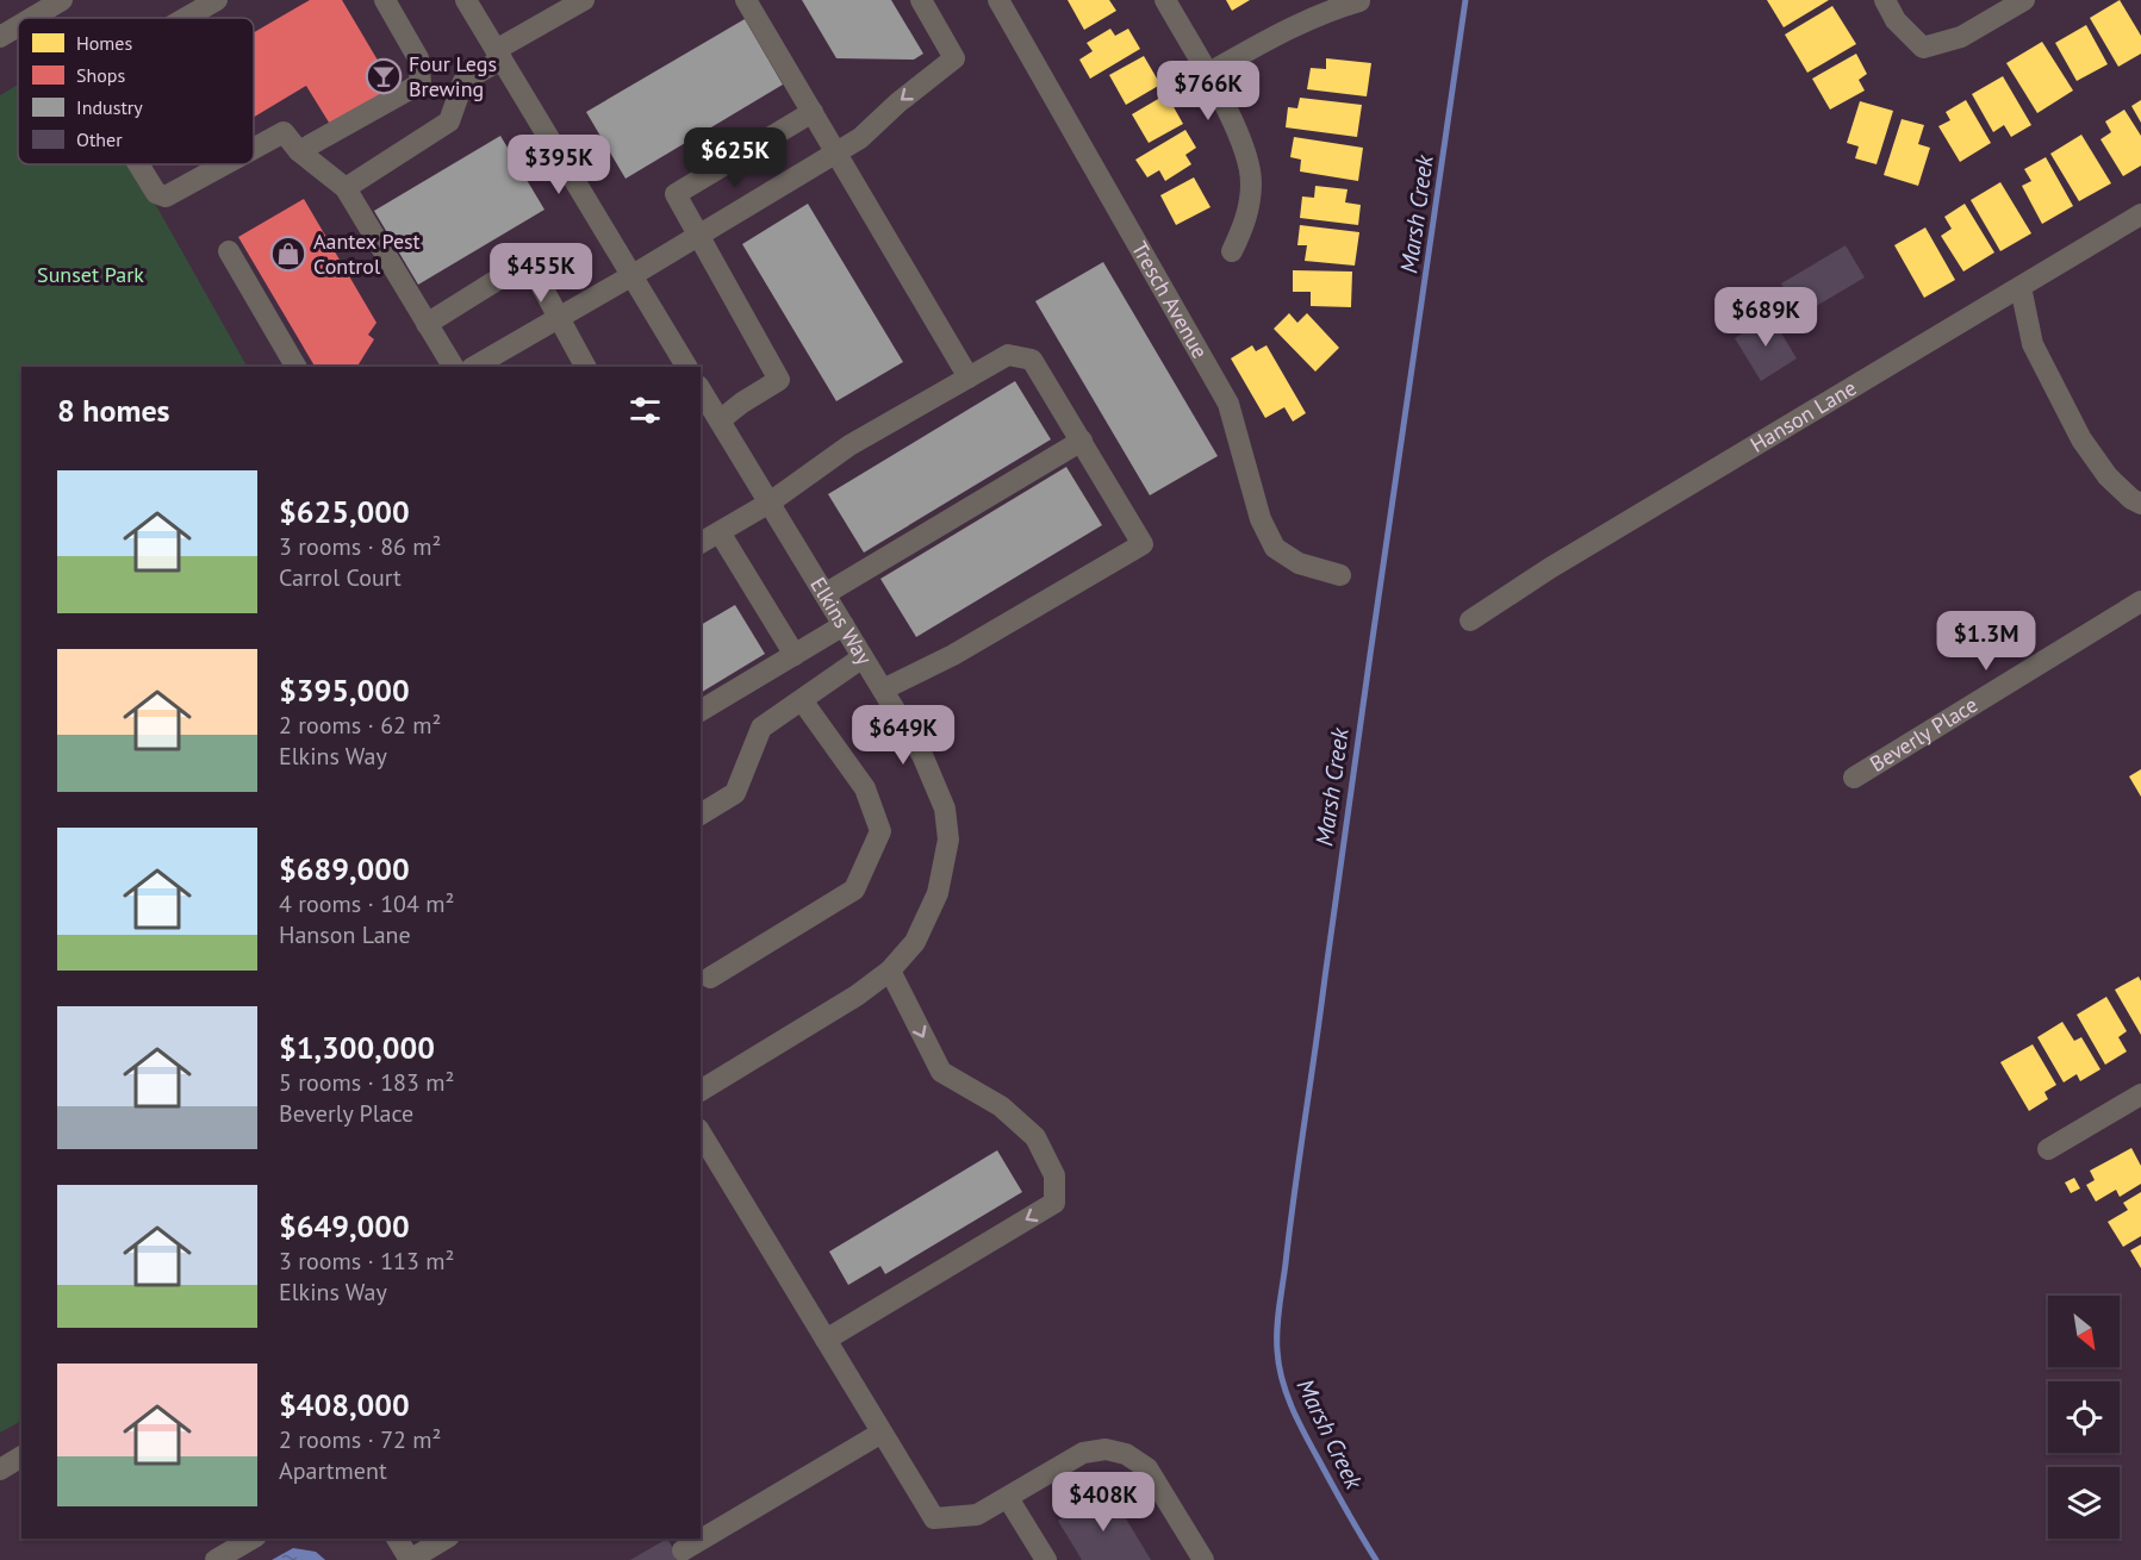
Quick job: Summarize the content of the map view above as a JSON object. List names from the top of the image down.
{
  "streets": {
    "street": [
      "Tresch Avenue",
      "Hanson Lane",
      "Elkins Way",
      "Beverly Place"
    ]
  },
  "water": ["Marsh Creek"],
  "parks": ["Sunset Park"],
  "places": {
    "bar": ["Four Legs Brewing"],
    "shop": ["Aantex Pest Control"]
  },
  "legend": [
    "Homes",
    "Shops",
    "Industry",
    "Other"
  ],
  "north": "bottom right",
  "page": {
    "price": [
      "$766K",
      "$625K",
      "$395K",
      "$455K",
      "$689K",
      "$1.3M",
      "$649K",
      "$408K"
    ],
    "heading": "8 homes",
    "list": [
      {
        "name": "$625,000",
        "note": "3 rooms · 86 m² · Carrol Court"
      },
      {
        "name": "$395,000",
        "note": "2 rooms · 62 m² · Elkins Way"
      },
      {
        "name": "$689,000",
        "note": "4 rooms · 104 m² · Hanson Lane"
      },
      {
        "name": "$1,300,000",
        "note": "5 rooms · 183 m² · Beverly Place"
      },
      {
        "name": "$649,000",
        "note": "3 rooms · 113 m² · Elkins Way"
      },
      {
        "name": "$408,000",
        "note": "2 rooms · 72 m² · Apartment"
      }
    ]
  }
}
